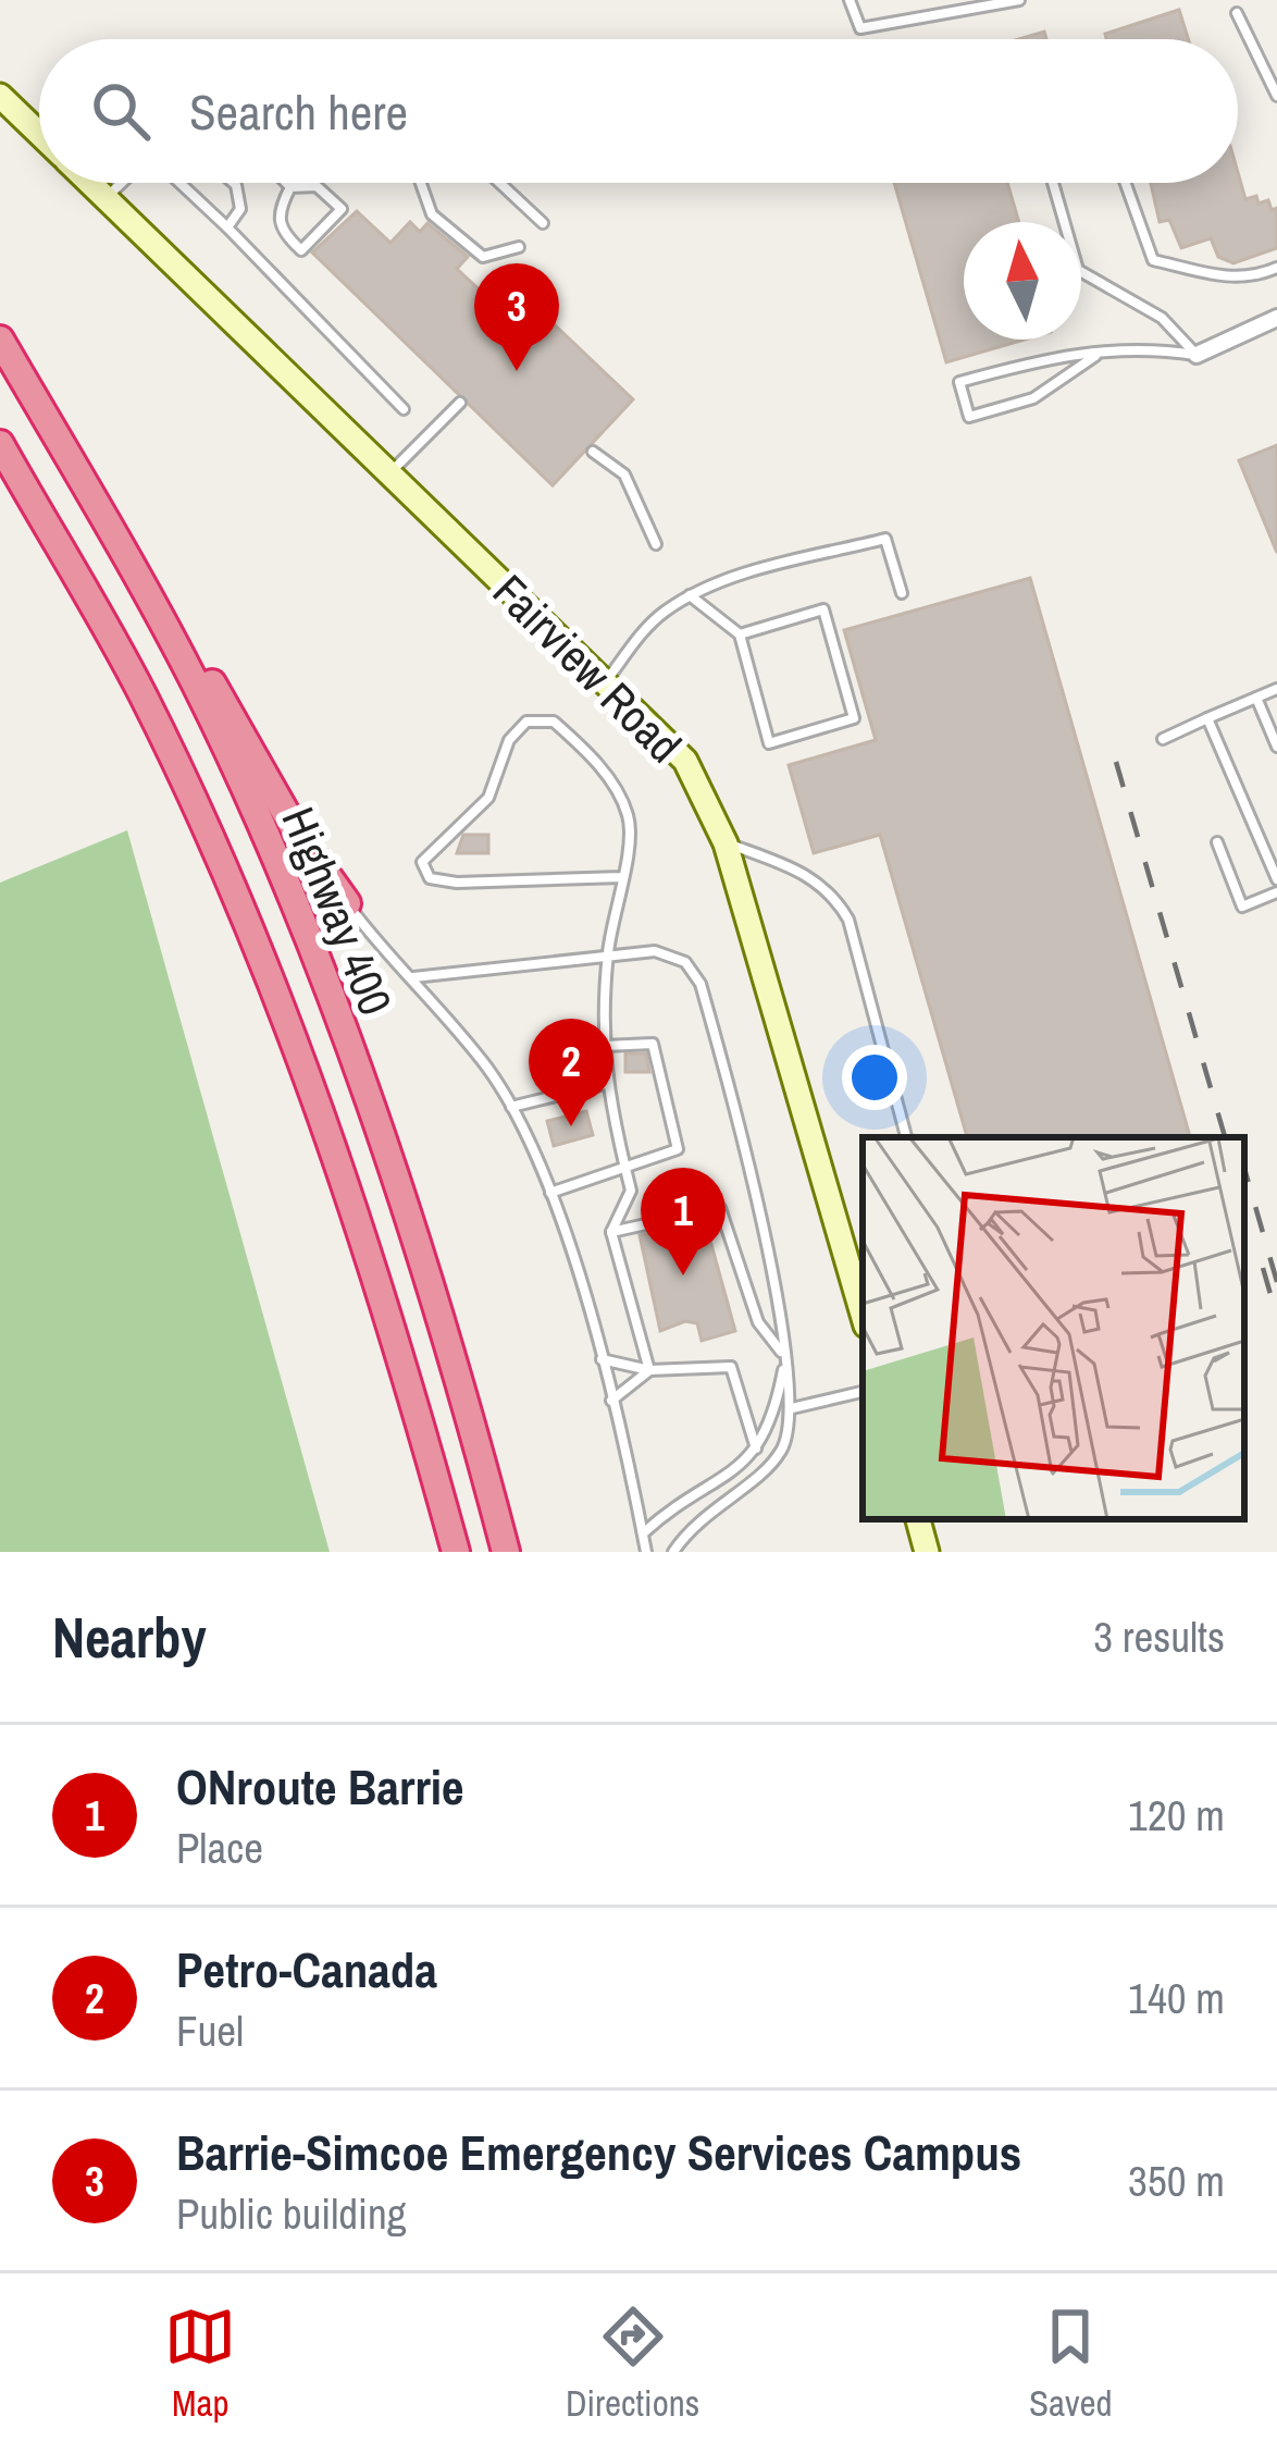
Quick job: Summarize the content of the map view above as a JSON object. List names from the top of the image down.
{
  "streets": {
    "highway": ["Highway 400"],
    "street": ["Fairview Road"]
  },
  "north": "top",
  "page": {
    "search": "Search here",
    "pins": ["3", "2", "1"],
    "heading": ["Nearby", "3 results"],
    "list": [
      {
        "mark": "1",
        "name": "ONroute Barrie",
        "note": "Place",
        "value": "120 m"
      },
      {
        "mark": "2",
        "name": "Petro-Canada",
        "note": "Fuel",
        "value": "140 m"
      },
      {
        "mark": "3",
        "name": "Barrie-Simcoe Emergency Services Campus",
        "note": "Public building",
        "value": "350 m"
      }
    ],
    "nav": ["Map", "Directions", "Saved"]
  }
}
